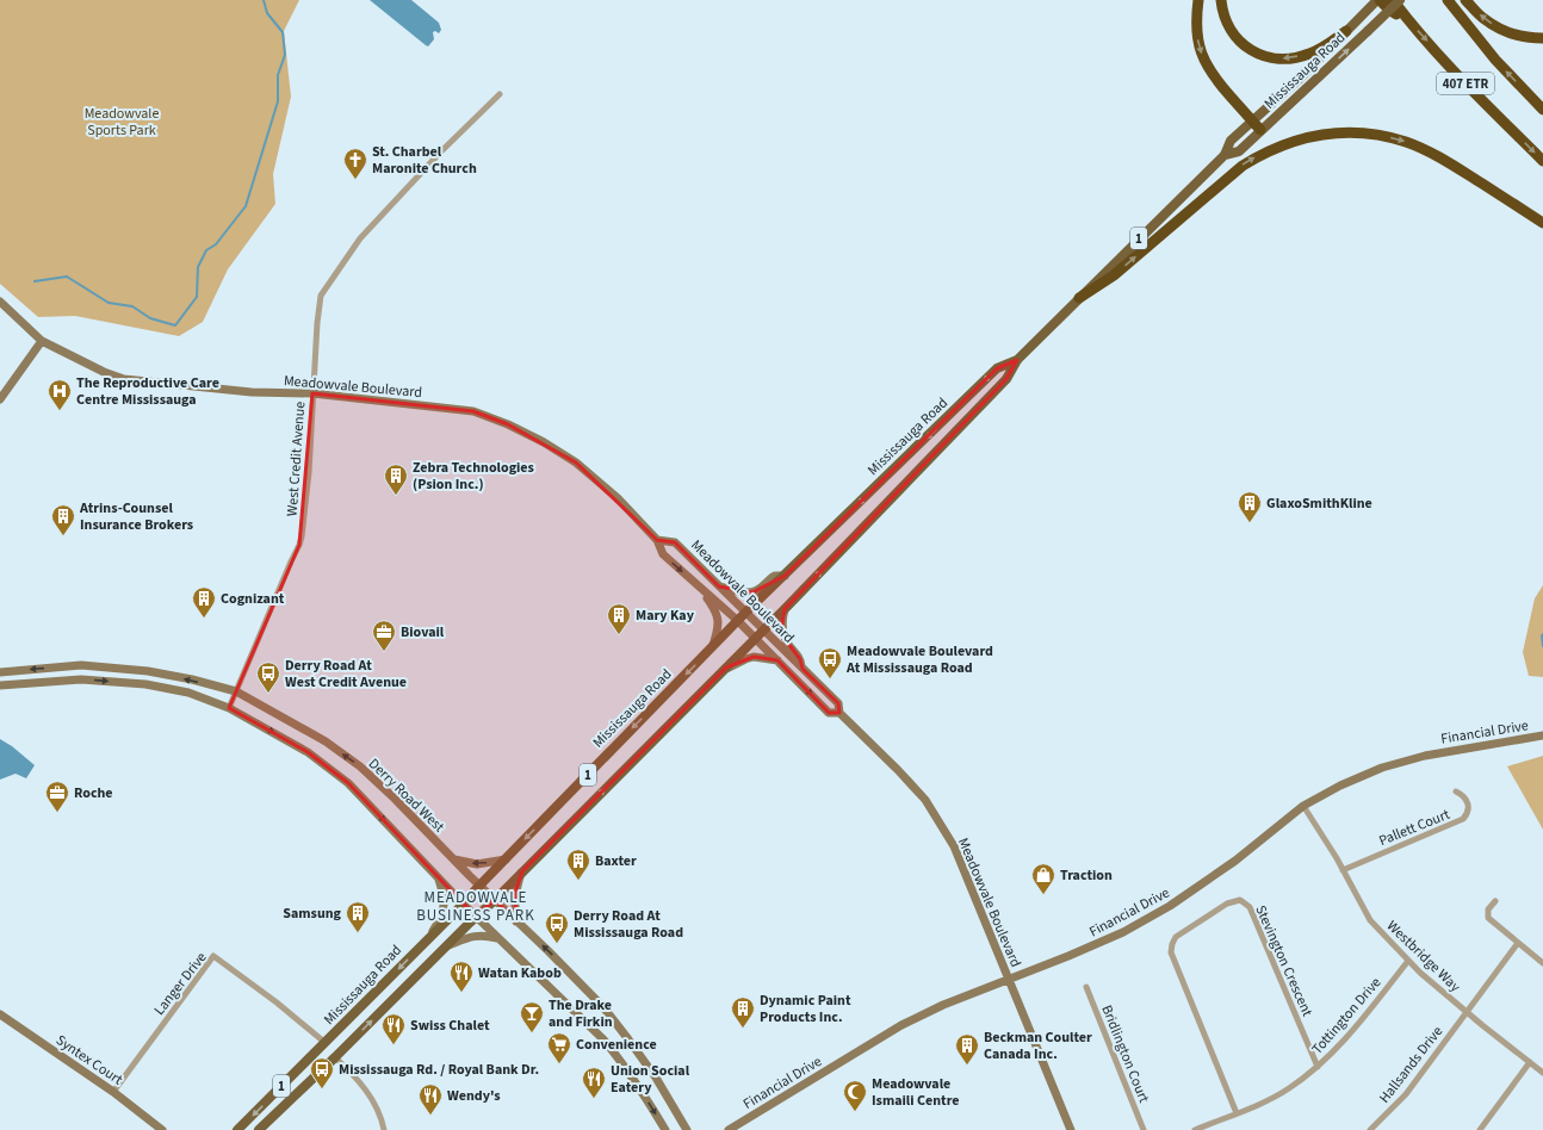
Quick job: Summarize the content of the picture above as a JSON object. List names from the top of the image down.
{
  "streets": {
    "highway": ["407 ETR"],
    "main road": [
      "Mississauga Road",
      "1",
      "Meadowvale Boulevard",
      "Financial Drive",
      "Derry Road West",
      "Syntex Court"
    ],
    "street": [
      "West Credit Avenue",
      "Pallett Court",
      "Westbridge Way",
      "Stevington Crescent",
      "Langer Drive",
      "Tottington Drive",
      "Bridlington Court",
      "Hallsands Drive"
    ]
  },
  "crossings": [
    ["Mississauga Road", "Meadowvale Boulevard"],
    ["Mississauga Road", "Derry Road West"],
    ["Mississauga Road", "Langer Drive"],
    ["Meadowvale Boulevard", "West Credit Avenue"],
    ["Meadowvale Boulevard", "Financial Drive"],
    ["West Credit Avenue", "Derry Road West"],
    ["Financial Drive", "Westbridge Way"],
    ["Pallett Court", "Westbridge Way"],
    ["Westbridge Way", "Tottington Drive"],
    ["Westbridge Way", "Hallsands Drive"],
    ["Stevington Crescent", "Tottington Drive"],
    ["Langer Drive", "Syntex Court"]
  ],
  "districts": ["MEADOWVALE BUSINESS PARK"],
  "parks": ["Meadowvale Sports Park"],
  "places": {
    "church": ["St. Charbel Maronite Church"],
    "hospital": ["The Reproductive Care Centre Mississauga"],
    "building": [
      "Zebra Technologies (Psion Inc.)",
      "GlaxoSmithKline",
      "Atrins-Counsel Insurance Brokers",
      "Cognizant",
      "Mary Kay",
      "Baxter",
      "Samsung",
      "Dynamic Paint Products Inc.",
      "Beckman Coulter Canada Inc."
    ],
    "office": ["Biovail", "Roche"],
    "bus stop": [
      "Meadowvale Boulevard At Mississauga Road",
      "Derry Road At West Credit Avenue",
      "Derry Road At Mississauga Road",
      "Mississauga Rd. / Royal Bank Dr."
    ],
    "shop": ["Traction"],
    "restaurant": [
      "Watan Kabob",
      "Swiss Chalet",
      "Union Social Eatery",
      "Wendy's"
    ],
    "bar": ["The Drake and Firkin"],
    "supermarket": ["Convenience"],
    "mosque": ["Meadowvale Ismaili Centre"]
  }
}
